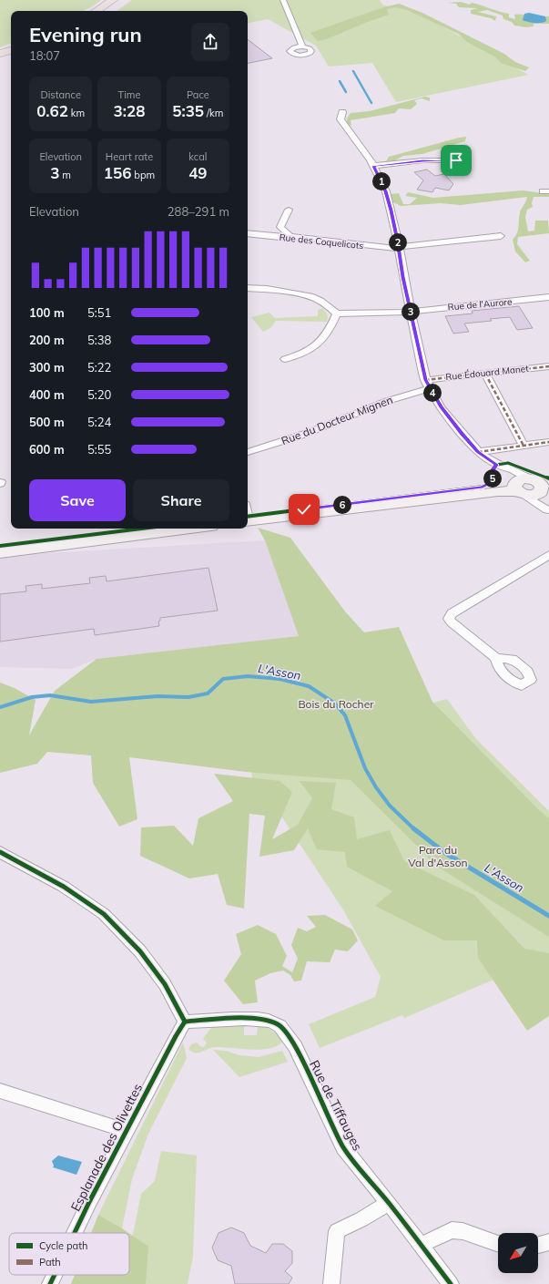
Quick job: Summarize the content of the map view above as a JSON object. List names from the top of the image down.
{
  "streets": {
    "street": [
      "Rue des Coquelicots",
      "Rue de l'Aurore",
      "Rue Édouard Manet",
      "Rue du Docteur Mignen",
      "Rue de Tiffauges",
      "Esplanade des Olivettes"
    ]
  },
  "crossings": [
    ["Rue de Tiffauges", "Esplanade des Olivettes"]
  ],
  "water": ["L'Asson"],
  "parks": ["Bois du Rocher", "Parc du Val d'Asson"],
  "legend": ["Cycle path", "Path"],
  "north": "bottom left",
  "page": {
    "heading": ["Evening run", "18:07"],
    "stats": [
      ["Distance", "0.62 km"],
      ["Time", "3:28"],
      ["Pace", "5:35 /km"],
      ["Elevation", "3 m"],
      ["Heart rate", "156 bpm"],
      ["kcal", "49"]
    ],
    "pins": [
      "1",
      "2",
      "3",
      "4",
      "5",
      "6"
    ],
    "chart": ["Elevation", "288–291 m"],
    "list": [
      {
        "name": "100 m",
        "note": "5:51"
      },
      {
        "name": "200 m",
        "note": "5:38"
      },
      {
        "name": "300 m",
        "note": "5:22"
      },
      {
        "name": "400 m",
        "note": "5:20"
      },
      {
        "name": "500 m",
        "note": "5:24"
      },
      {
        "name": "600 m",
        "note": "5:55"
      }
    ],
    "buttons": ["Save", "Share"]
  }
}
